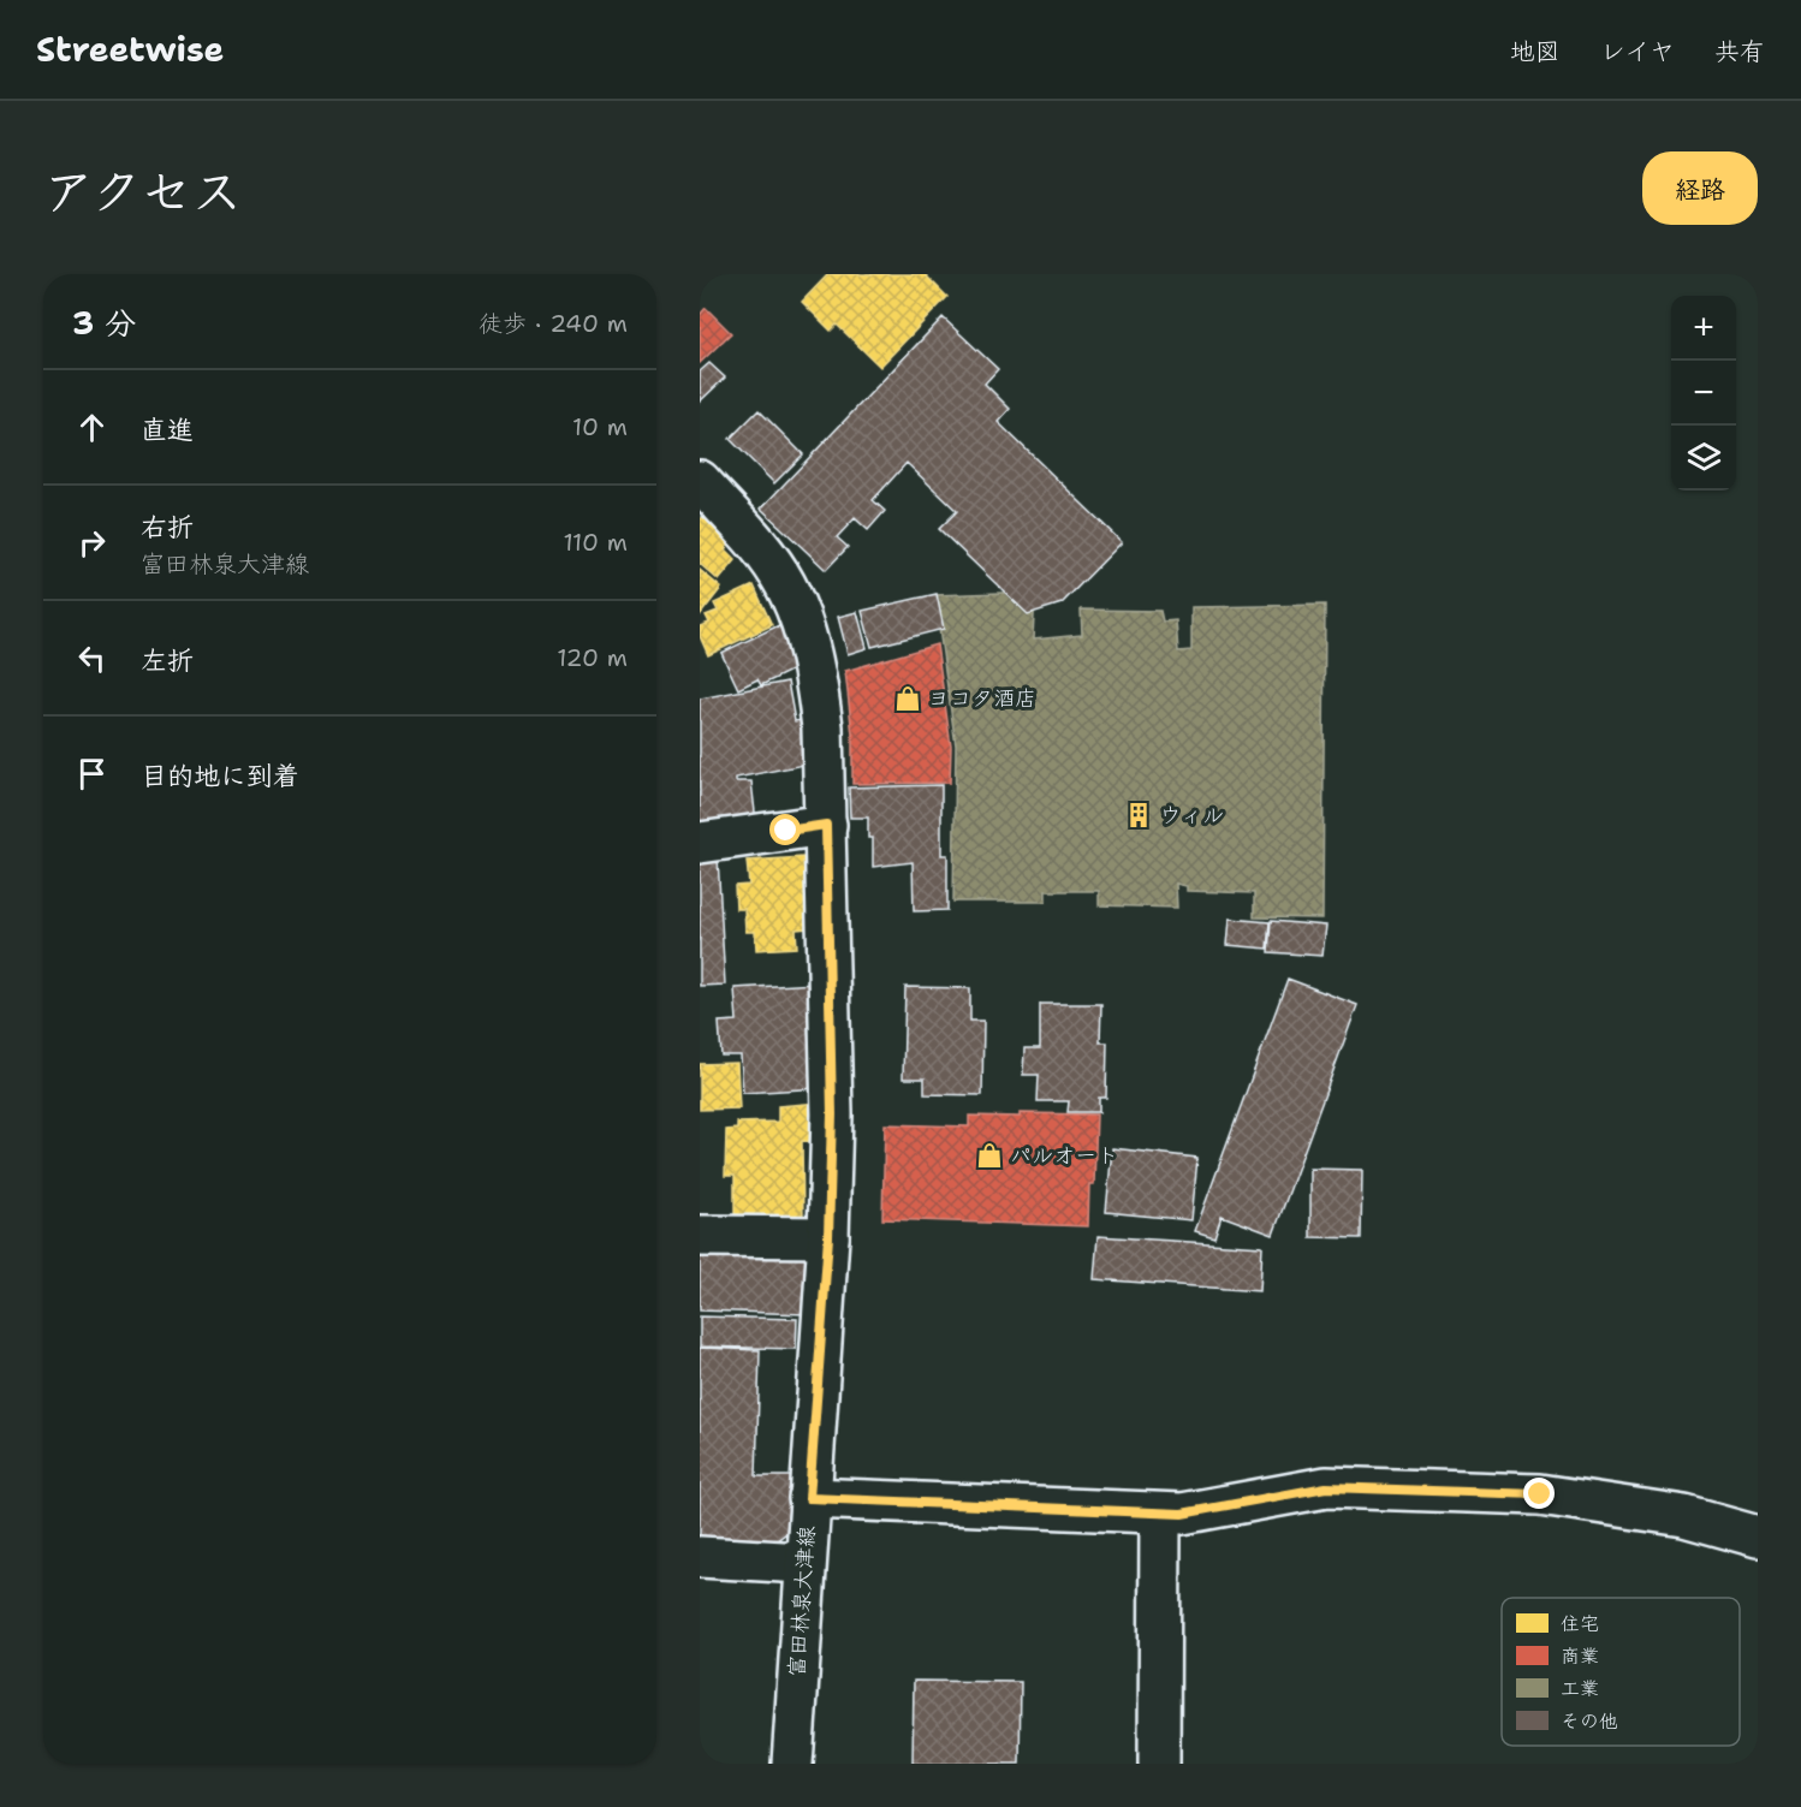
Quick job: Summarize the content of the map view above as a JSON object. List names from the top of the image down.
{
  "streets": {
    "street": ["富田林泉大津線"]
  },
  "places": {
    "shop": ["ヨコタ酒店", "パルオート"],
    "building": ["ウィル"]
  },
  "legend": [
    "住宅",
    "商業",
    "工業",
    "その他"
  ],
  "page": {
    "header": "Streetwise",
    "nav": ["地図", "レイヤ", "共有"],
    "title": "アクセス",
    "buttons": "経路",
    "heading": ["3 分", "徒歩 · 240 m"],
    "map_buttons": ["+", "−"],
    "list": [
      ["直進", "10 m"],
      ["右折", "富田林泉大津線", "110 m"],
      ["左折", "120 m"],
      "目的地に到着"
    ]
  }
}
